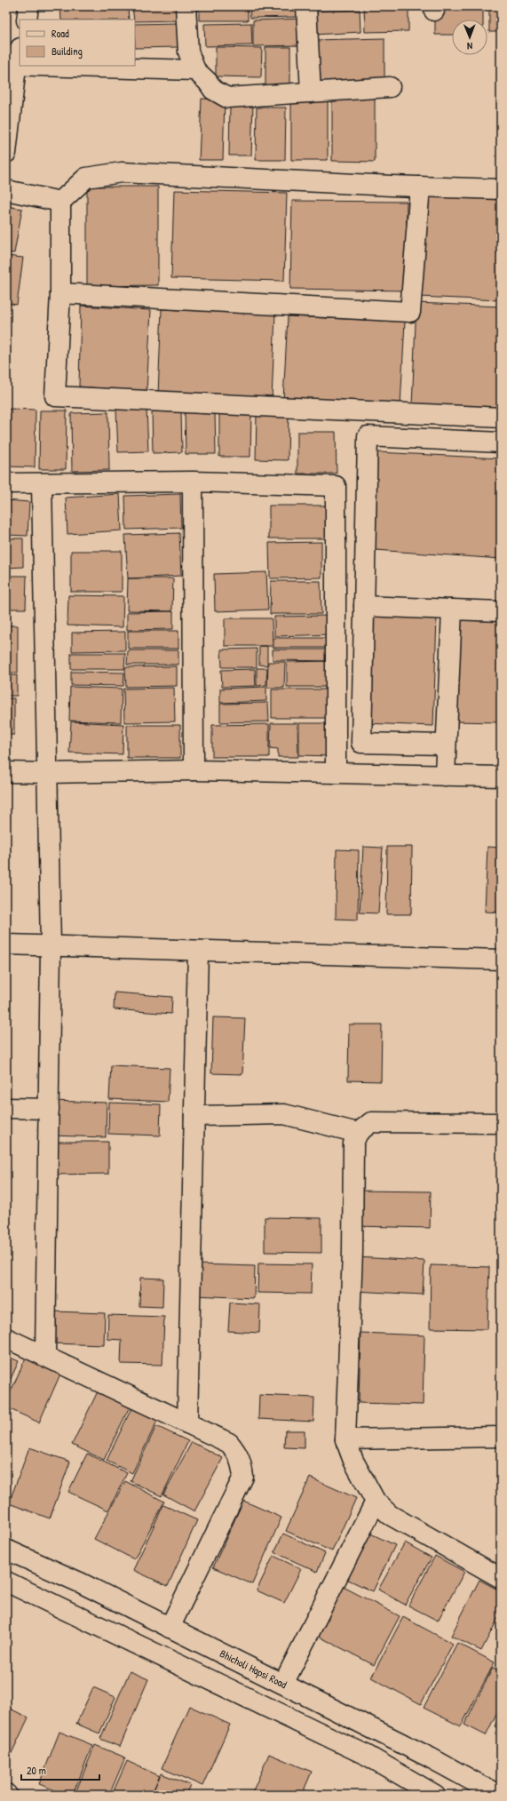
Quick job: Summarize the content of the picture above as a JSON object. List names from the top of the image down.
{
  "streets": {
    "street": ["Bhicholi Hapsi Road"]
  },
  "legend": ["Road", "Building"],
  "scale_bar": "20 m",
  "north": "bottom"
}
